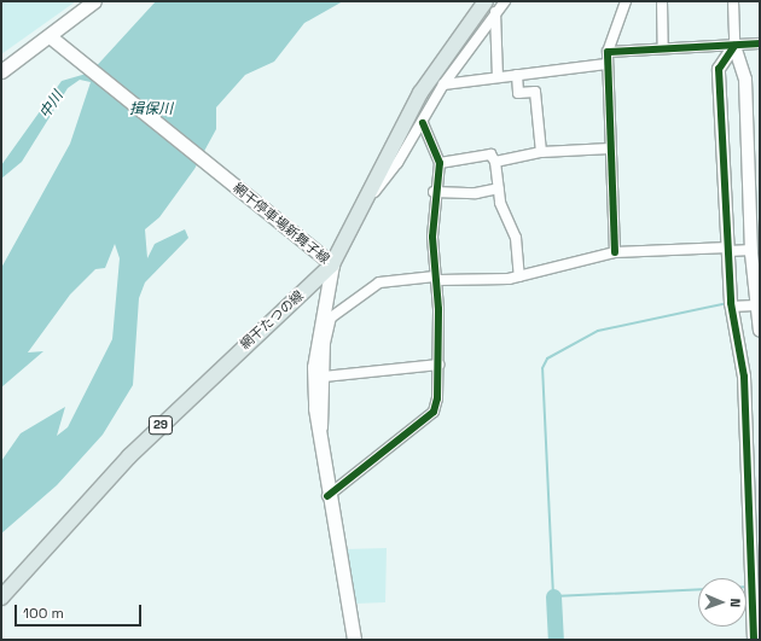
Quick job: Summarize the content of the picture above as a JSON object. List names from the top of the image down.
{
  "streets": {
    "main road": ["網干停車場新舞子線", "網干たつの線", "29"]
  },
  "crossings": [
    ["網干停車場新舞子線", "網干たつの線"]
  ],
  "water": ["中川", "揖保川"],
  "scale_bar": "100 m",
  "north": "right"
}
